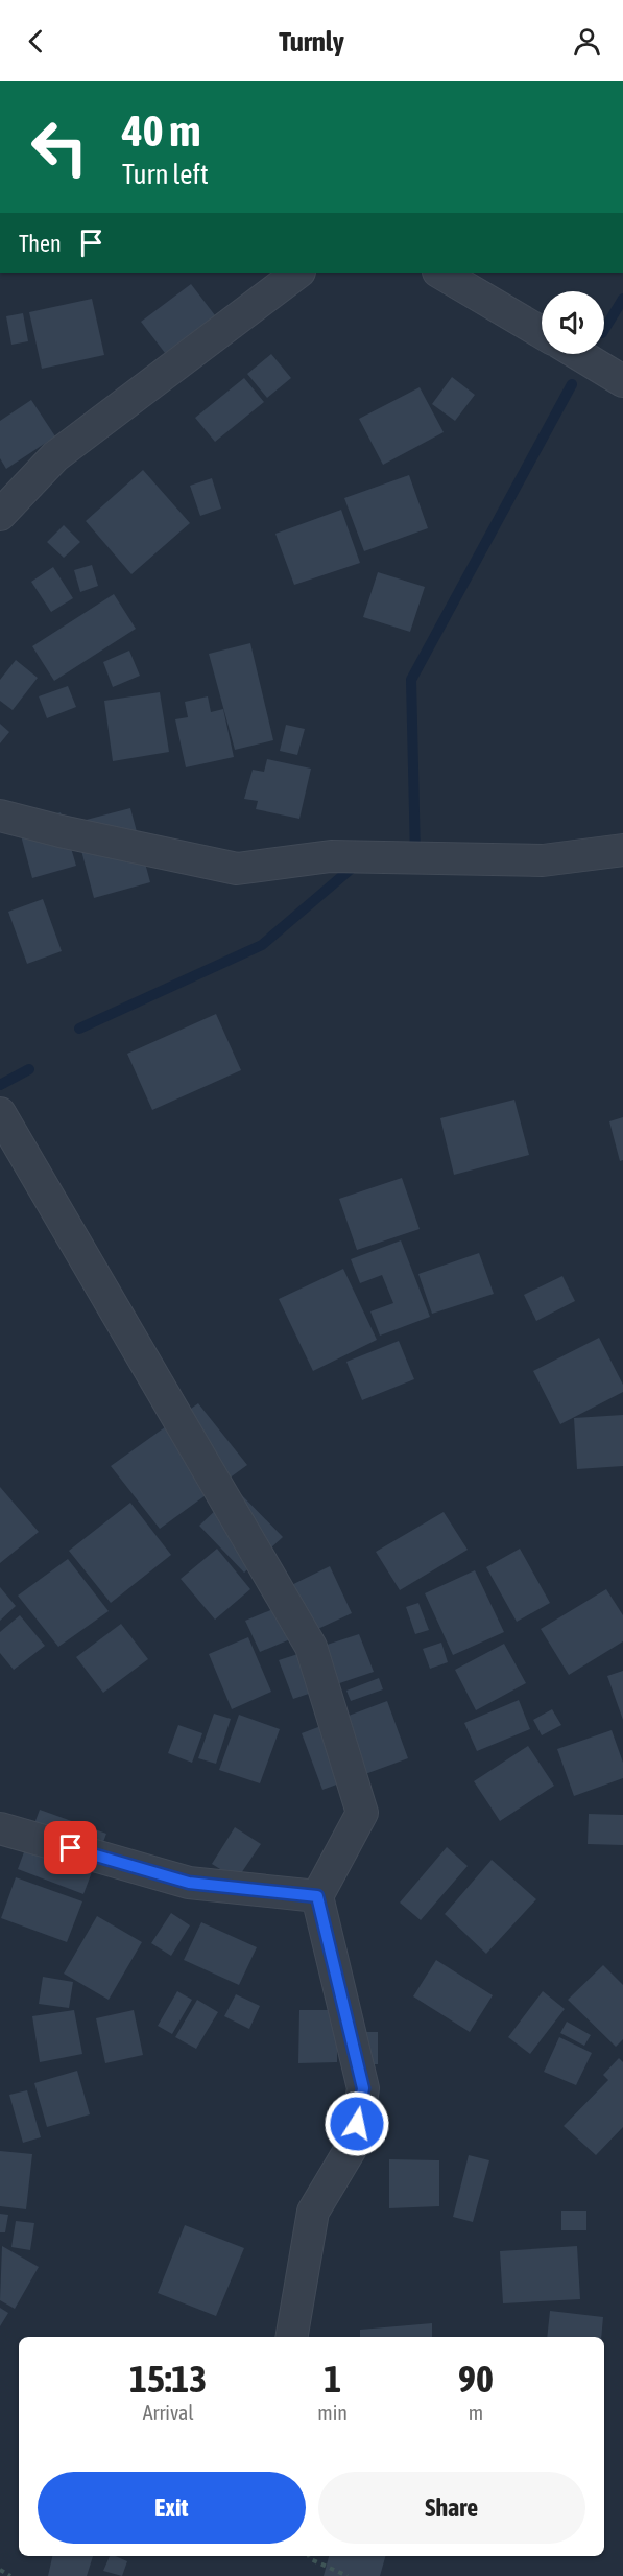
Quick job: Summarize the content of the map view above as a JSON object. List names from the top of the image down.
{
  "page": {
    "header": "Turnly",
    "turn": ["40 m", "Turn left"],
    "then": "Then",
    "eta": [
      "15:13",
      "Arrival",
      "1",
      "min",
      "90",
      "m"
    ],
    "buttons": ["Exit", "Share"]
  }
}
